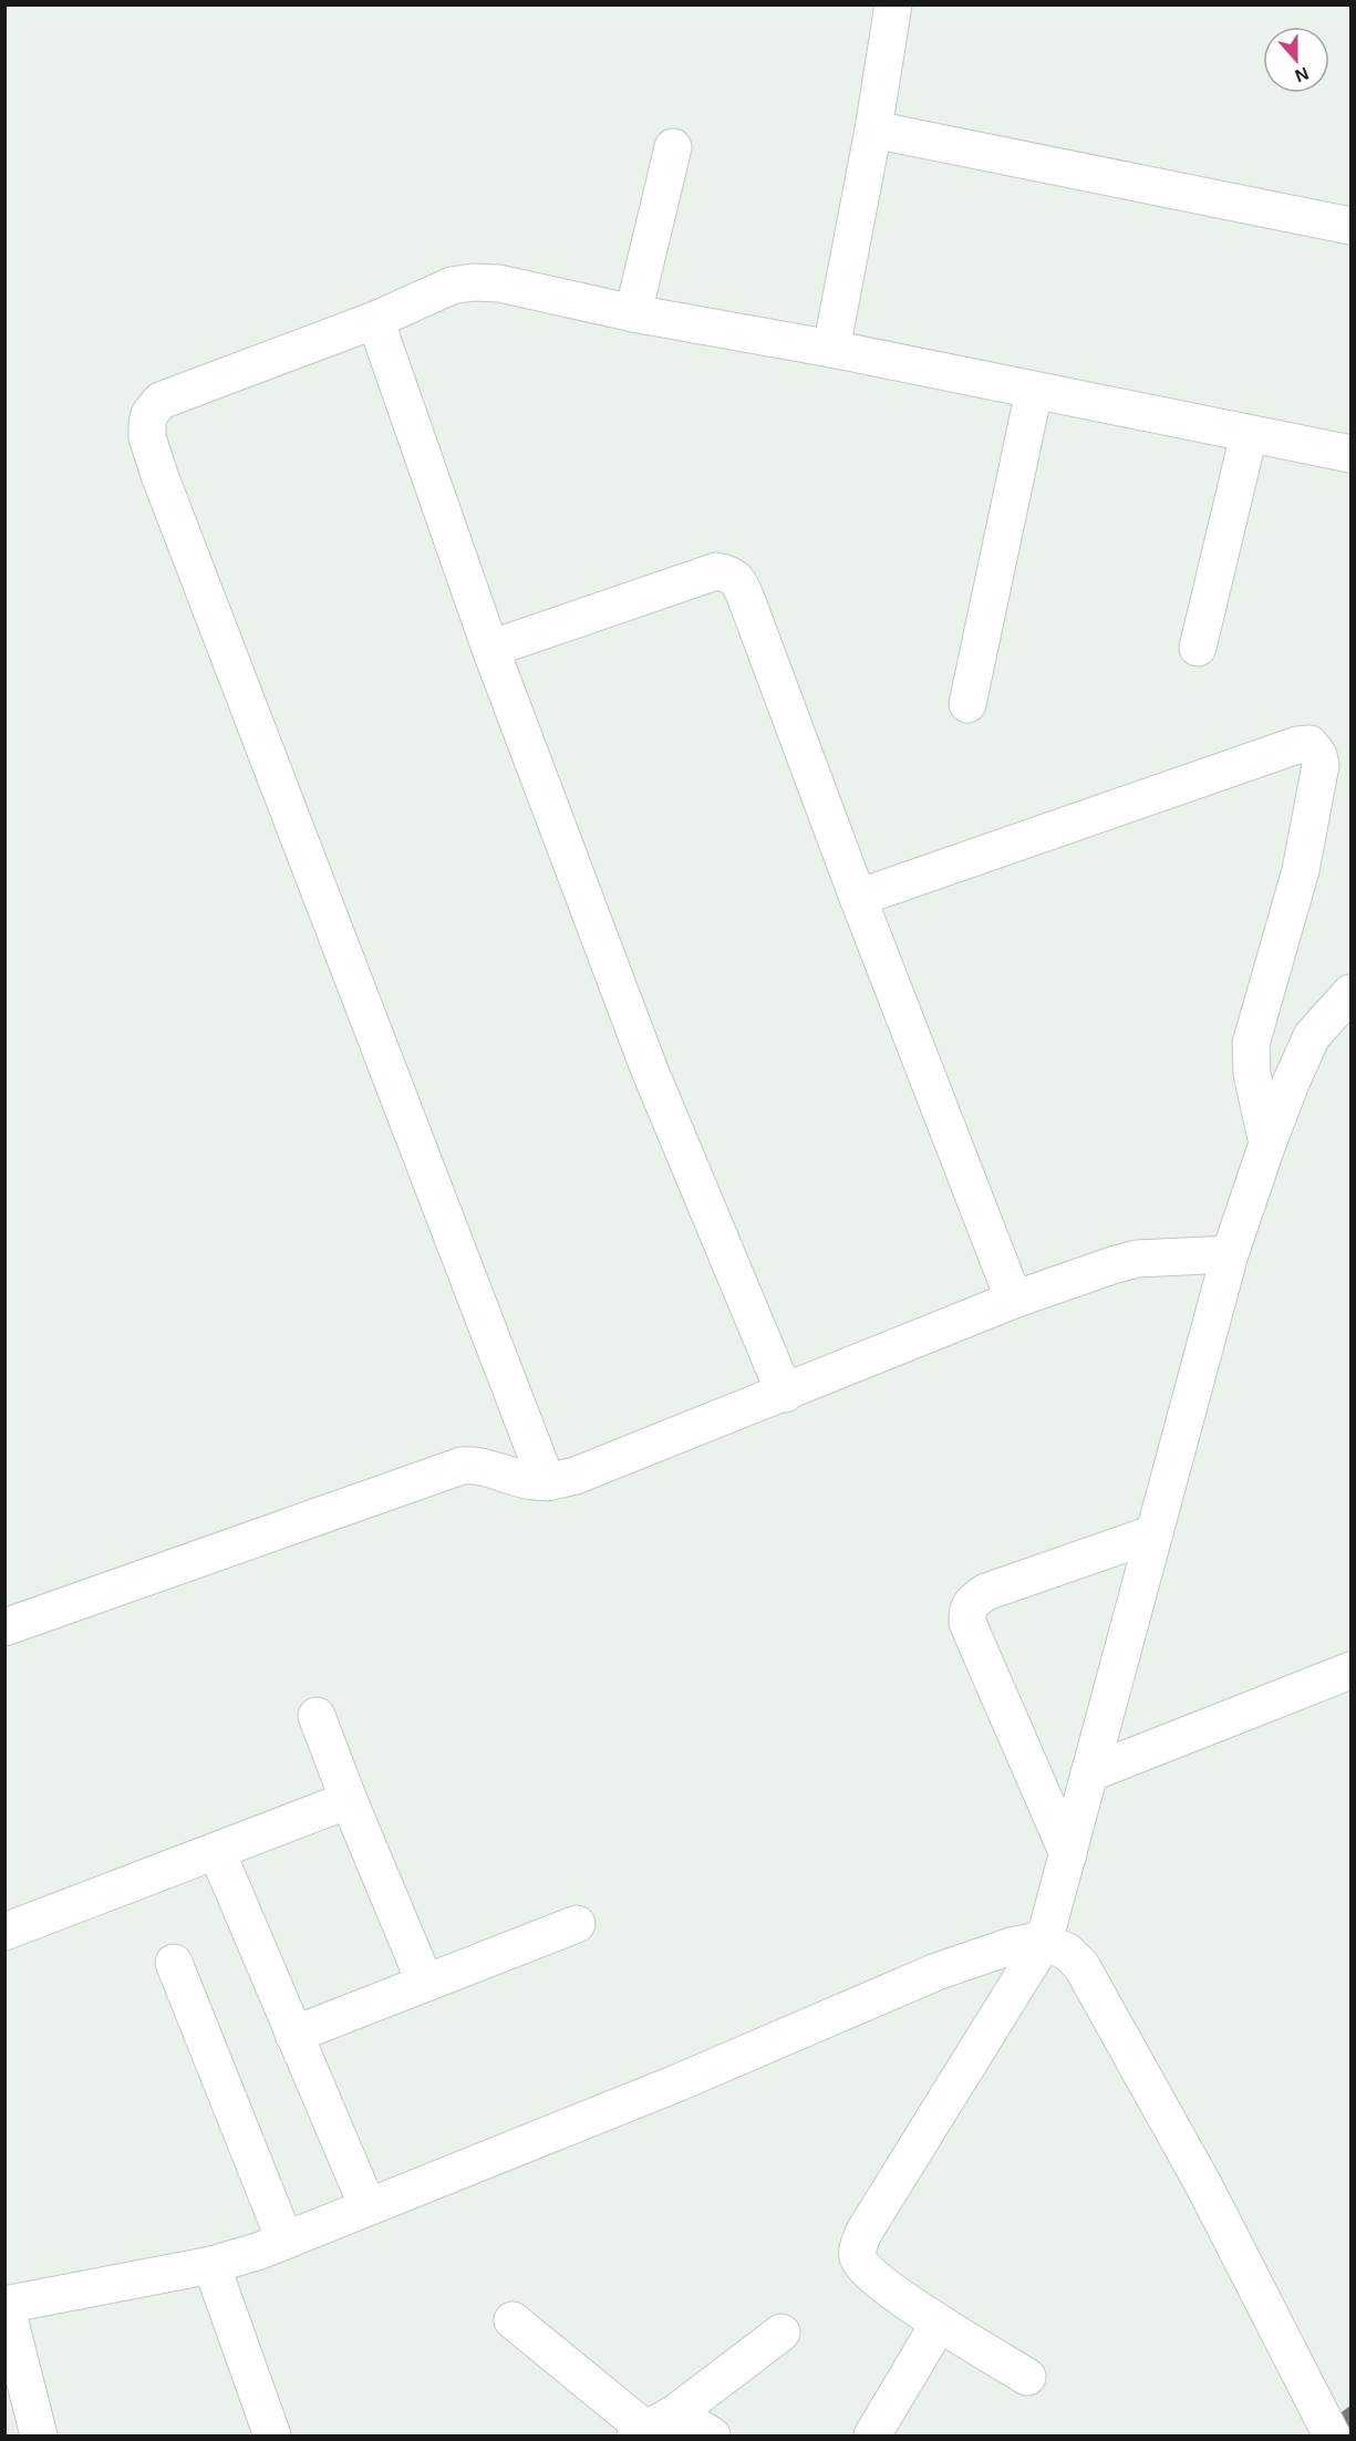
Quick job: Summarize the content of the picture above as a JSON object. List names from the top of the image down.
{
  "north": "bottom"
}
